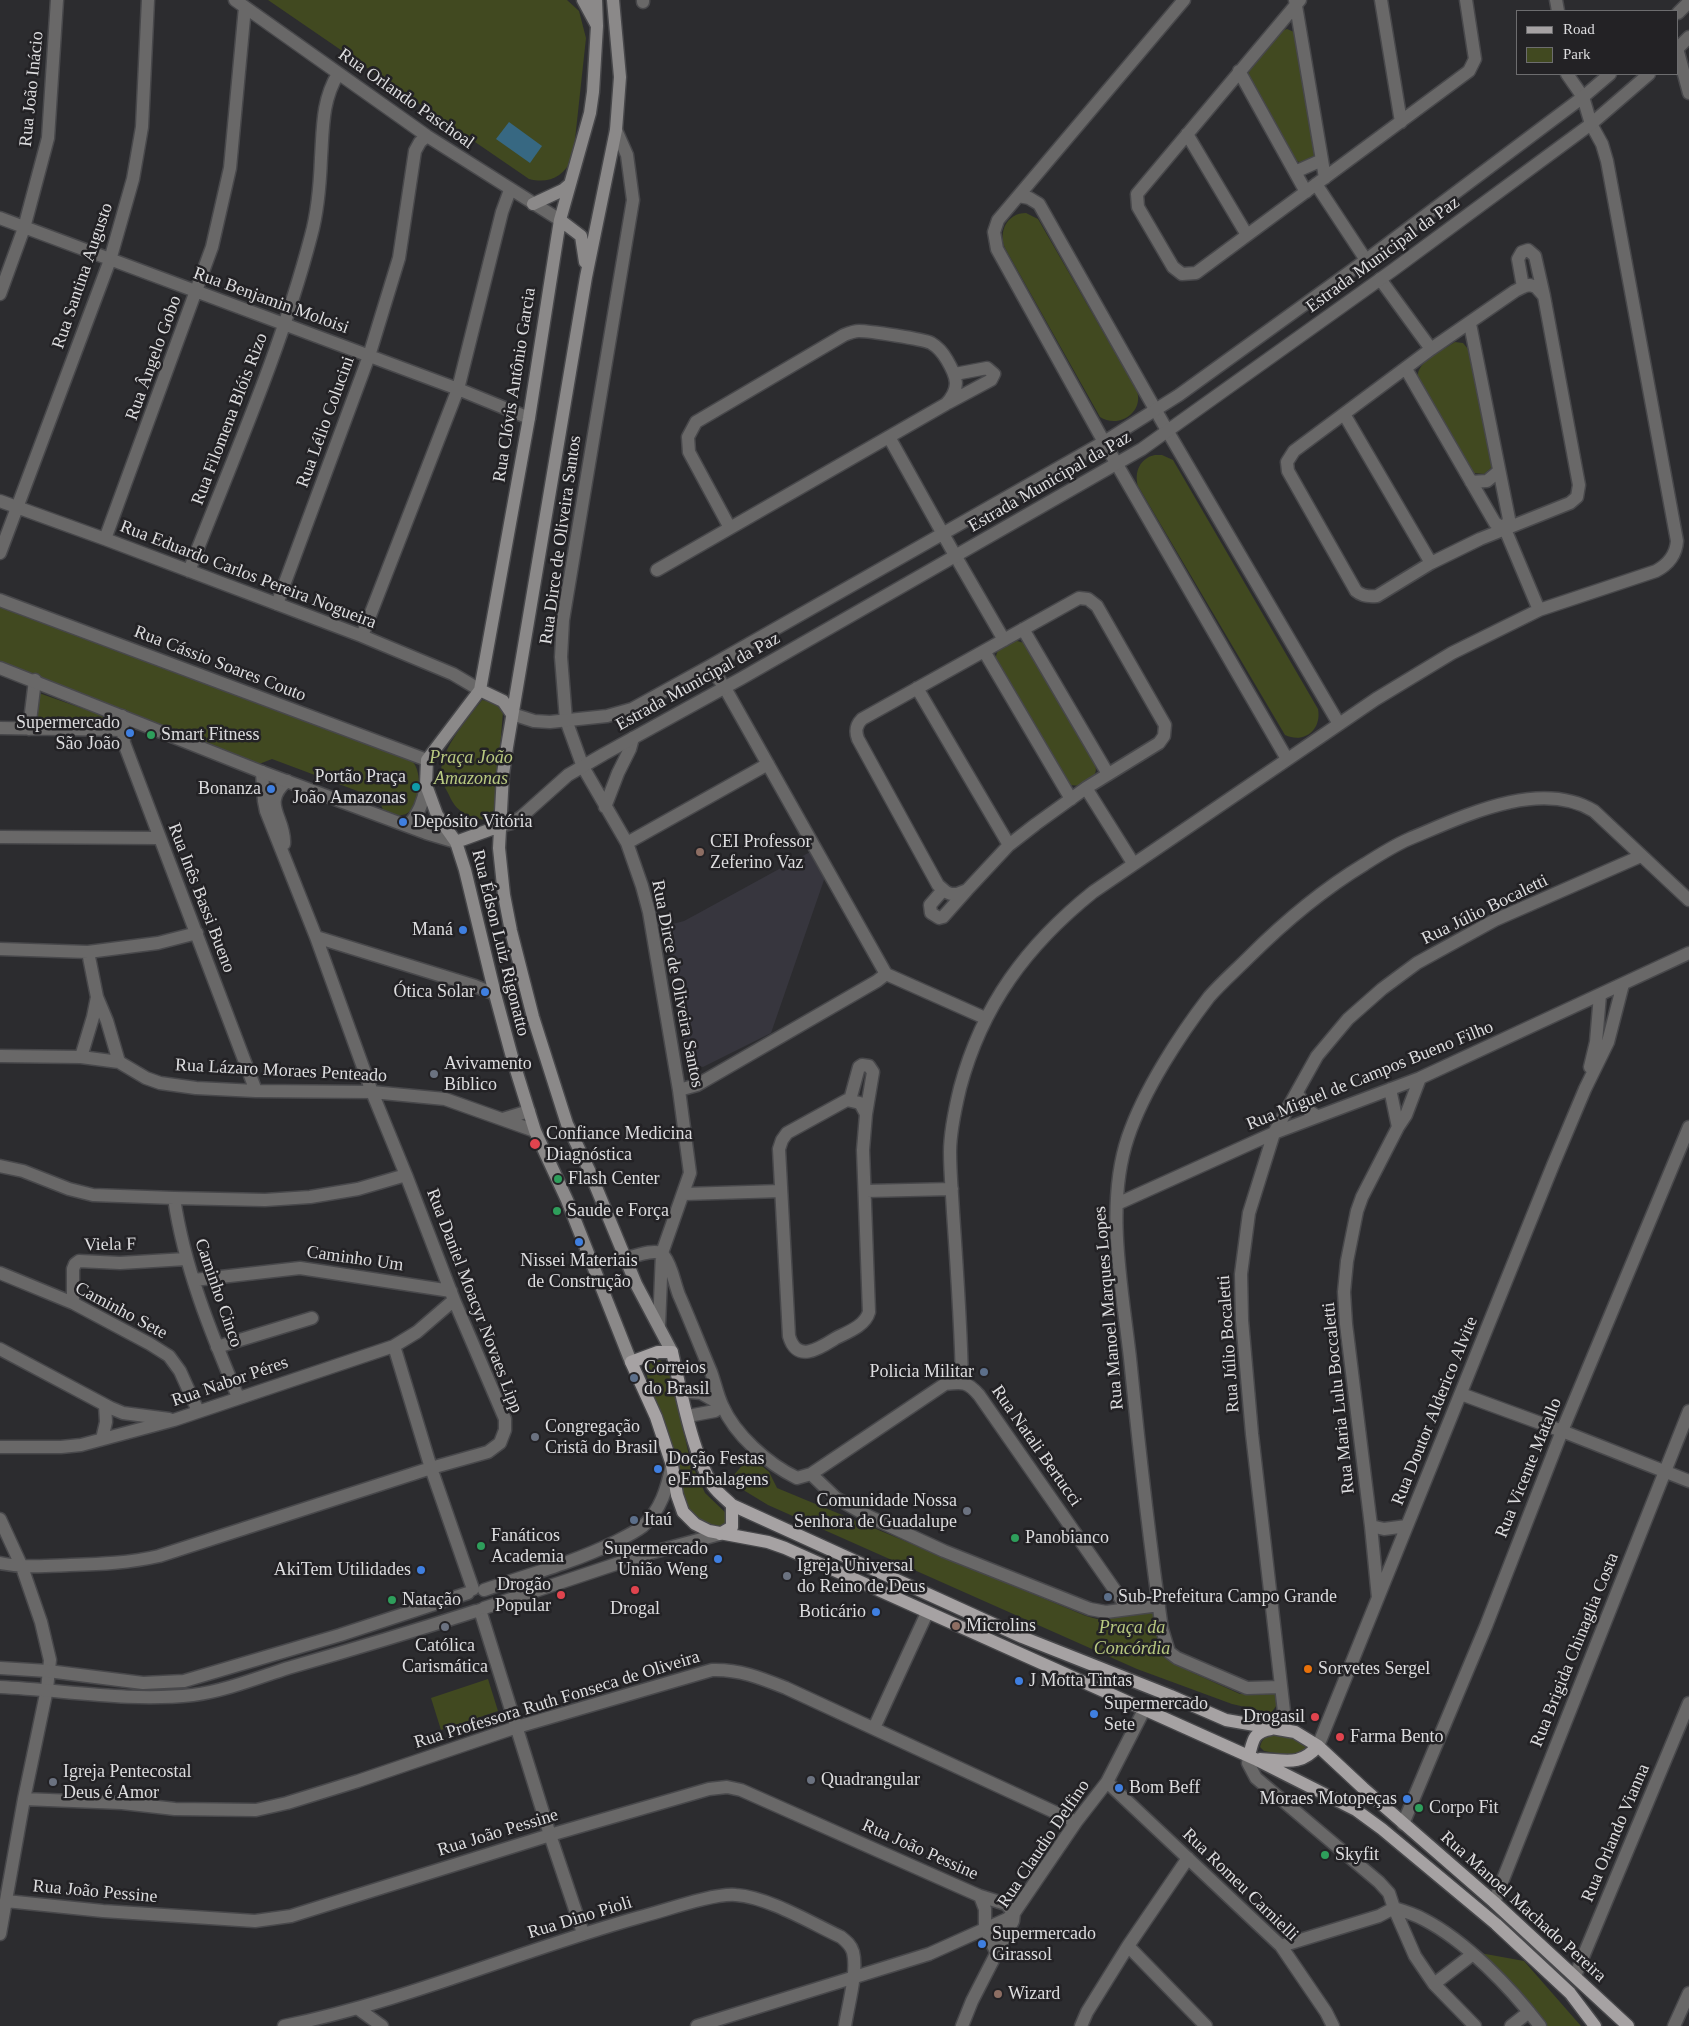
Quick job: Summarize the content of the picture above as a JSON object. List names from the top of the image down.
{
  "streets": {
    "main road": ["Rua Clóvis Antônio Garcia", "Rua Édson Luiz Rigonatto", "Rua Manoel Machado Pereira"],
    "street": [
      "Rua João Inácio",
      "Rua Orlando Paschoal",
      "Estrada Municipal da Paz",
      "Rua Santina Augusto",
      "Rua Benjamin Moloisi",
      "Rua Ângelo Gobo",
      "Rua Filomena Blóis Rizo",
      "Rua Lélio Colucini",
      "Rua Dirce de Oliveira Santos",
      "Rua Eduardo Carlos Pereira Nogueira",
      "Rua Cássio Soares Couto",
      "Rua Inês Bassi Bueno",
      "Rua Júlio Bocaletti",
      "Rua Lázaro Moraes Penteado",
      "Rua Miguel de Campos Bueno Filho",
      "Viela F",
      "Caminho Um",
      "Caminho Cinco",
      "Rua Daniel Moacyr Novaes Lipp",
      "Rua Manoel Marques Lopes",
      "Caminho Sete",
      "Rua Nabor Péres",
      "Rua Maria Lulu Boccaletti",
      "Rua Doutor Alderico Alvite",
      "Rua Natali Bertucci",
      "Rua Vicente Matallo",
      "Rua Brigida Chinaglia Costa",
      "Rua Professora Ruth Fonseca de Oliveira",
      "Rua João Pessine",
      "Rua Orlando Vianna",
      "Rua Claudio Delfino",
      "Rua Romeu Carnielli",
      "Rua Dino Pioli"
    ]
  },
  "crossings": [
    ["Rua João Inácio", "Rua Benjamin Moloisi"],
    ["Rua Orlando Paschoal", "Rua Ângelo Gobo"],
    ["Rua Orlando Paschoal", "Rua Clóvis Antônio Garcia"],
    ["Rua Orlando Paschoal", "Rua Filomena Blóis Rizo"],
    ["Rua Orlando Paschoal", "Rua Lélio Colucini"],
    ["Estrada Municipal da Paz", "Rua Dirce de Oliveira Santos"],
    ["Estrada Municipal da Paz", "Rua Manoel Machado Pereira"],
    ["Rua Santina Augusto", "Rua Benjamin Moloisi"],
    ["Rua Santina Augusto", "Rua Eduardo Carlos Pereira Nogueira"],
    ["Rua Benjamin Moloisi", "Rua Ângelo Gobo"],
    ["Rua Benjamin Moloisi", "Rua Clóvis Antônio Garcia"],
    ["Rua Benjamin Moloisi", "Rua Filomena Blóis Rizo"],
    ["Rua Benjamin Moloisi", "Rua Lélio Colucini"],
    ["Rua Ângelo Gobo", "Rua Eduardo Carlos Pereira Nogueira"],
    ["Rua Clóvis Antônio Garcia", "Rua Eduardo Carlos Pereira Nogueira"],
    ["Rua Clóvis Antônio Garcia", "Rua Cássio Soares Couto"],
    ["Rua Filomena Blóis Rizo", "Rua Eduardo Carlos Pereira Nogueira"],
    ["Rua Lélio Colucini", "Rua Eduardo Carlos Pereira Nogueira"],
    ["Rua Dirce de Oliveira Santos", "Rua Manoel Machado Pereira"],
    ["Rua Inês Bassi Bueno", "Rua Lázaro Moraes Penteado"],
    ["Rua Júlio Bocaletti", "Rua Miguel de Campos Bueno Filho"],
    ["Rua Júlio Bocaletti", "Rua Manoel Marques Lopes"],
    ["Rua Júlio Bocaletti", "Rua Manoel Machado Pereira"],
    ["Rua Édson Luiz Rigonatto", "Rua Lázaro Moraes Penteado"],
    ["Rua Édson Luiz Rigonatto", "Rua Claudio Delfino"],
    ["Rua Édson Luiz Rigonatto", "Rua Manoel Machado Pereira"],
    ["Rua Lázaro Moraes Penteado", "Rua Daniel Moacyr Novaes Lipp"],
    ["Rua Miguel de Campos Bueno Filho", "Rua Manoel Marques Lopes"],
    ["Rua Miguel de Campos Bueno Filho", "Rua Maria Lulu Boccaletti"],
    ["Rua Miguel de Campos Bueno Filho", "Rua Doutor Alderico Alvite"],
    ["Viela F", "Caminho Cinco"],
    ["Viela F", "Caminho Sete"],
    ["Caminho Um", "Caminho Cinco"],
    ["Caminho Um", "Rua Daniel Moacyr Novaes Lipp"],
    ["Caminho Um", "Rua Nabor Péres"],
    ["Caminho Cinco", "Rua Nabor Péres"],
    ["Rua Daniel Moacyr Novaes Lipp", "Rua Nabor Péres"],
    ["Caminho Sete", "Rua Nabor Péres"],
    ["Rua Maria Lulu Boccaletti", "Rua Doutor Alderico Alvite"],
    ["Rua Doutor Alderico Alvite", "Rua Manoel Machado Pereira"],
    ["Rua Vicente Matallo", "Rua Manoel Machado Pereira"],
    ["Rua Brigida Chinaglia Costa", "Rua Manoel Machado Pereira"],
    ["Rua Professora Ruth Fonseca de Oliveira", "Rua Claudio Delfino"],
    ["Rua João Pessine", "Rua Claudio Delfino"],
    ["Rua Orlando Vianna", "Rua Manoel Machado Pereira"],
    ["Rua Claudio Delfino", "Rua Romeu Carnielli"]
  ],
  "parks": ["Praça João Amazonas", "Praça da Concórdia"],
  "places": [
    "Supermercado São João",
    "Smart Fitness",
    "Portão Praça João Amazonas",
    "Bonanza",
    "Depósito Vitória",
    "CEI Professor Zeferino Vaz",
    "Maná",
    "Ótica Solar",
    "Avivamento Bíblico",
    "Confiance Medicina Diagnóstica",
    "Flash Center",
    "Saude e Força",
    "Nissei Materiais de Construção",
    "Policia Militar",
    "Correios do Brasil",
    "Congregação Cristã do Brasil",
    "Doção Festas e Embalagens",
    "Comunidade Nossa Senhora de Guadalupe",
    "Itaú",
    "Panobianco",
    "Fanáticos Academia",
    "Supermercado União Weng",
    "AkiTem Utilidades",
    "Igreja Universal do Reino de Deus",
    "Drogal",
    "Drogão Popular",
    "Sub-Prefeitura Campo Grande",
    "Natação",
    "Boticário",
    "Microlins",
    "Católica Carismática",
    "Sorvetes Sergel",
    "J Motta Tintas",
    "Supermercado Sete",
    "Drogasil",
    "Farma Bento",
    "Quadrangular",
    "Igreja Pentecostal Deus é Amor",
    "Bom Beff",
    "Moraes Motopeças",
    "Corpo Fit",
    "Skyfit",
    "Supermercado Girassol",
    "Wizard"
  ],
  "legend": ["Road", "Park"]
}
